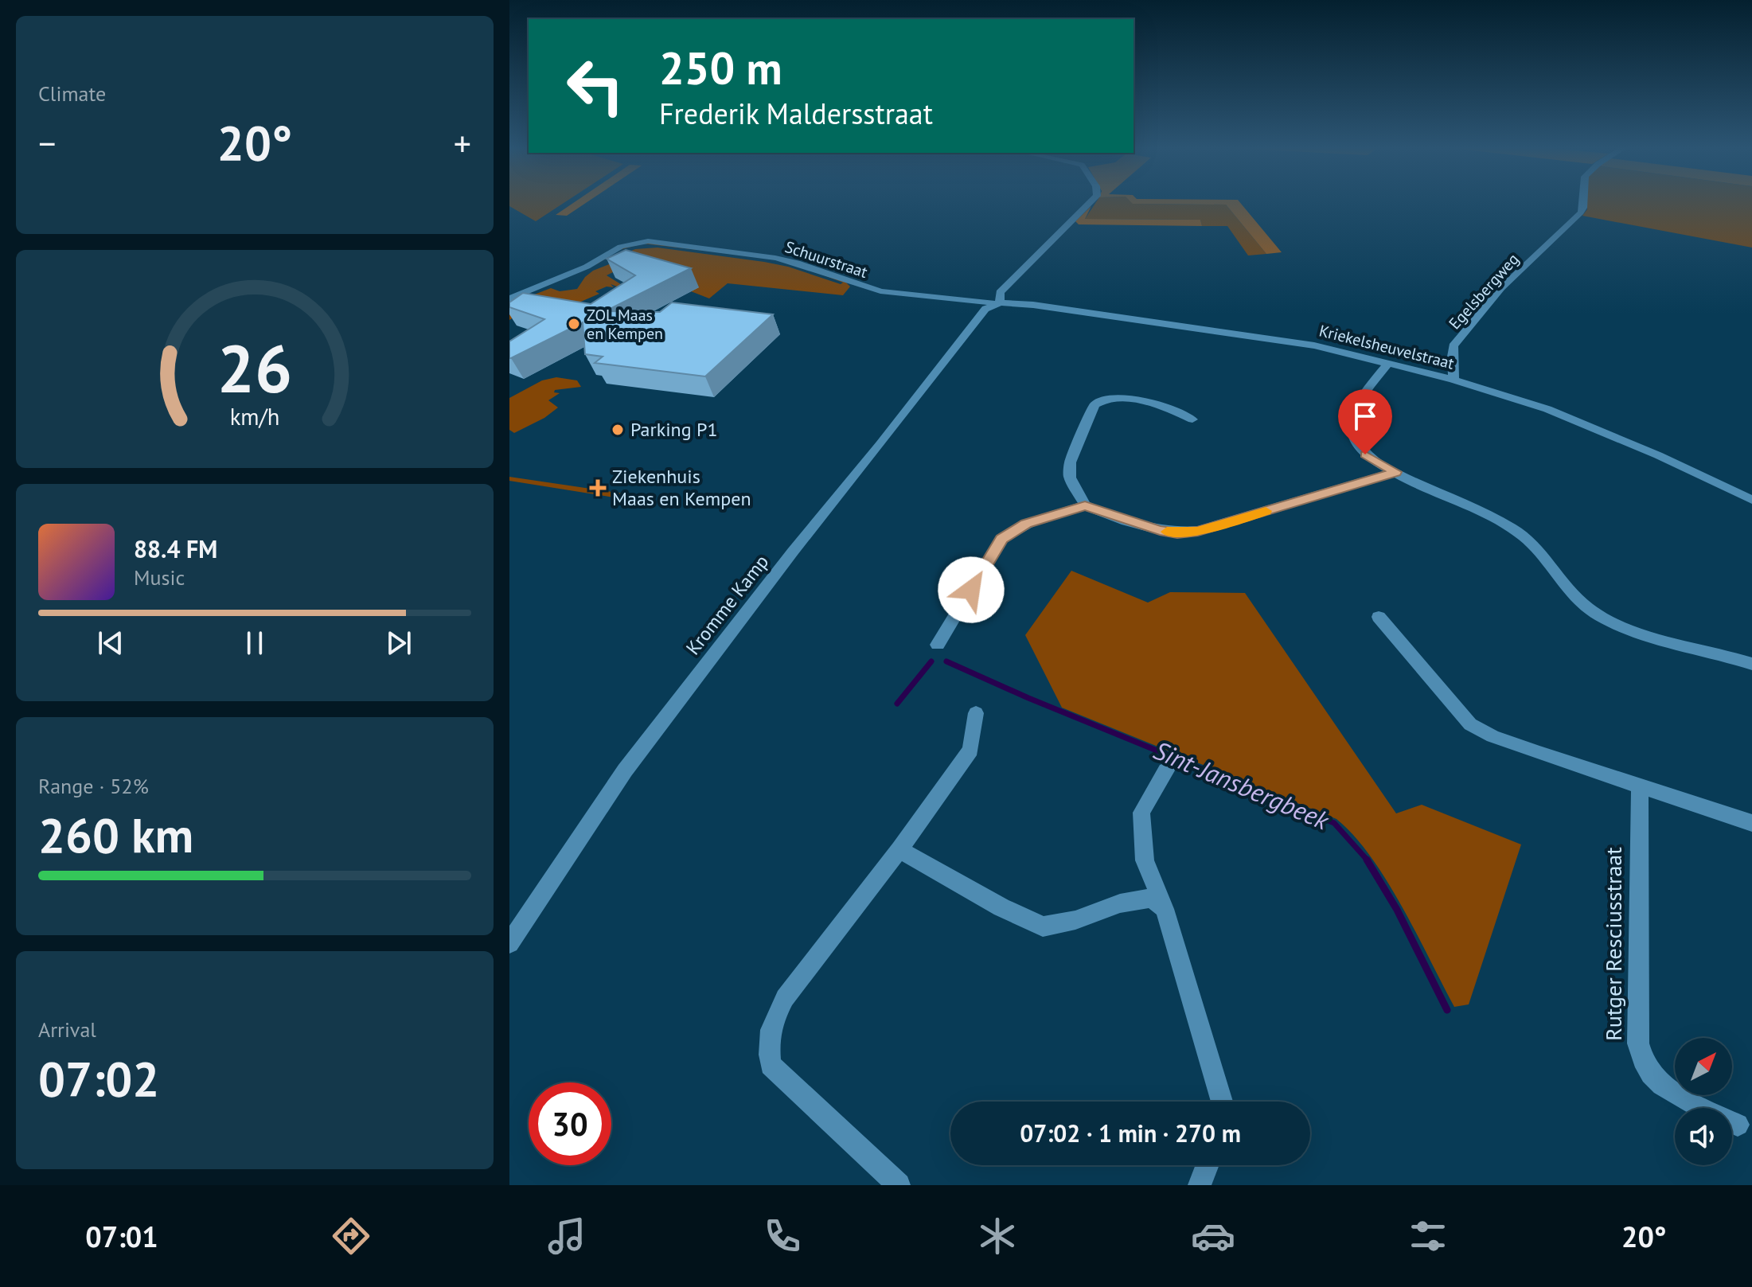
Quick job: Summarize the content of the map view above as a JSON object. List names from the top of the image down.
{
  "streets": {
    "street": [
      "Schuurstraat",
      "Egelsbergweg",
      "Kriekelsheuvelstraat",
      "Kromme Kamp",
      "Rutger Resciusstraat"
    ]
  },
  "crossings": [
    ["Schuurstraat", "Kriekelsheuvelstraat"],
    ["Schuurstraat", "Kromme Kamp"],
    ["Egelsbergweg", "Kriekelsheuvelstraat"],
    ["Kriekelsheuvelstraat", "Kromme Kamp"]
  ],
  "water": ["Sint-Jansbergbeek"],
  "places": {
    "other": ["ZOL Maas en Kempen", "Parking P1"],
    "health": ["Ziekenhuis Maas en Kempen"]
  },
  "north": "top right",
  "page": {
    "tile": [
      "Climate",
      ["Range · 52%", "260 km"],
      ["Arrival", "07:02"]
    ],
    "turn": ["250 m", "Frederik Maldersstraat"],
    "heat": ["−", "20°", "+"],
    "song": ["88.4 FM", "Music"],
    "limit": "30",
    "trip": "07:02 · 1 min · 270 m",
    "tabs": ["07:01", "20°"],
    "gauge": ["26", "km/h"]
  }
}
